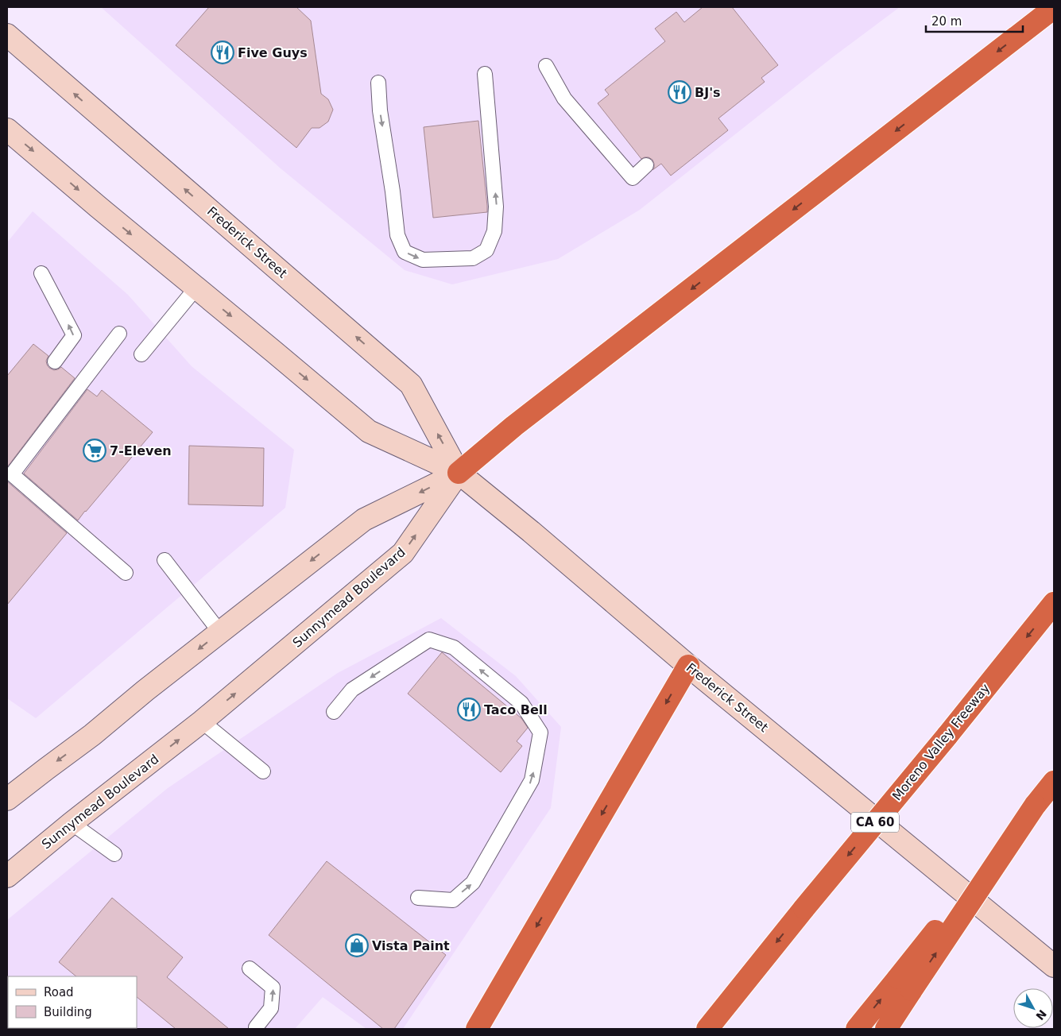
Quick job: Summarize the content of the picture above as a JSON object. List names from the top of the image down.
{
  "streets": {
    "highway": ["Moreno Valley Freeway", "CA 60"],
    "main road": ["Frederick Street", "Sunnymead Boulevard"]
  },
  "crossings": [
    ["Frederick Street", "Sunnymead Boulevard"]
  ],
  "places": {
    "restaurant": ["Five Guys", "BJ's", "Taco Bell"],
    "supermarket": ["7-Eleven"],
    "shop": ["Vista Paint"]
  },
  "legend": ["Road", "Building"],
  "scale_bar": "20 m",
  "north": "bottom right"
}
